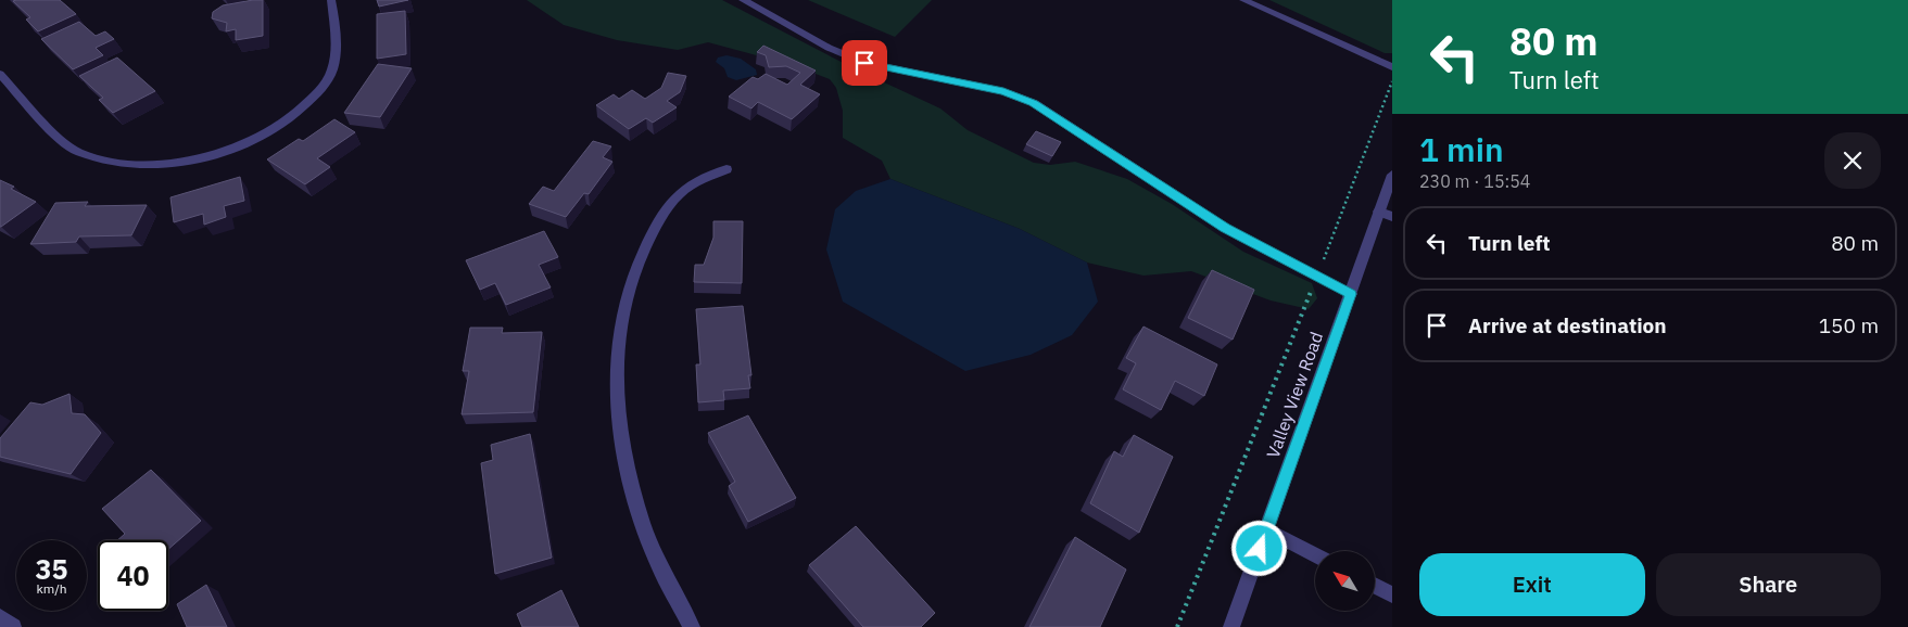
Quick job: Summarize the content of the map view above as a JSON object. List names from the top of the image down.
{
  "streets": {
    "street": ["Valley View Road"]
  },
  "north": "top left",
  "page": {
    "turn": ["80 m", "Turn left"],
    "heading": ["1 min", "230 m · 15:54"],
    "list": [
      {
        "name": "Turn left",
        "value": "80 m"
      },
      {
        "name": "Arrive at destination",
        "value": "150 m"
      }
    ],
    "speed": "35 km/h",
    "limit": "40",
    "buttons": ["Exit", "Share"]
  }
}
